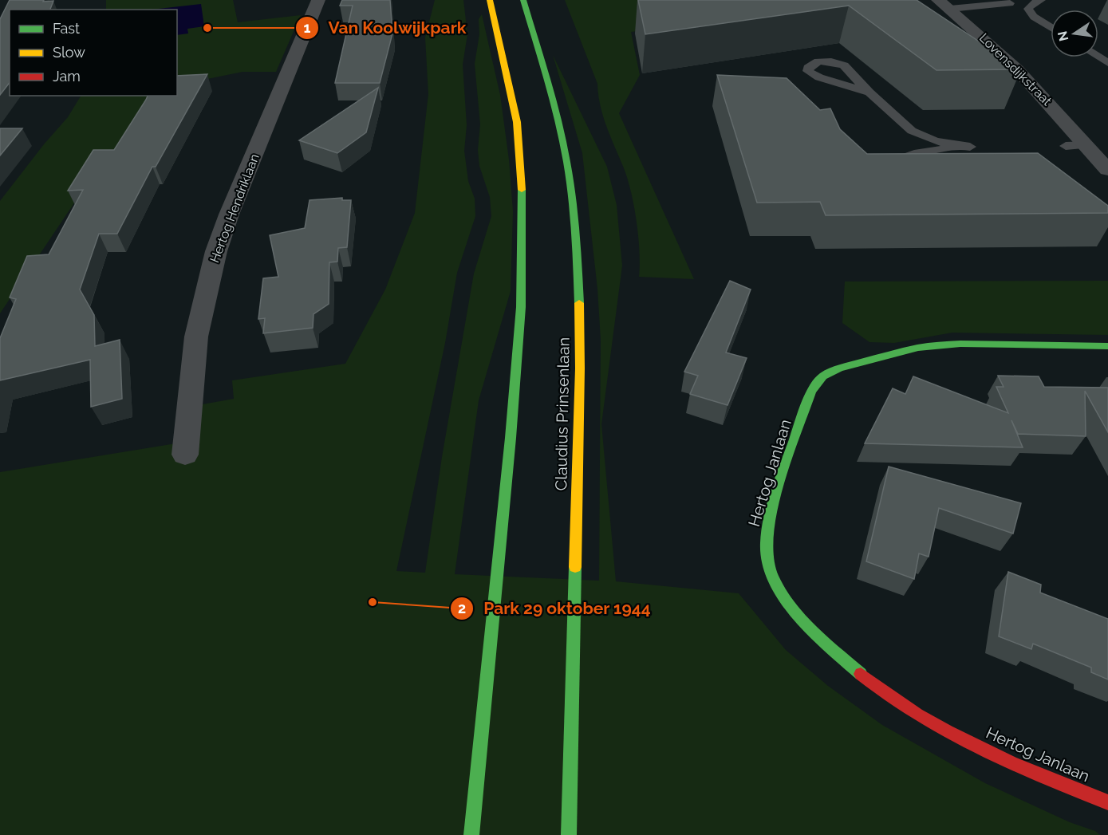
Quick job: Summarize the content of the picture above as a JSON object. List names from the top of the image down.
{
  "streets": {
    "main road": ["Claudius Prinsenlaan", "Hertog Janlaan"],
    "street": ["Lovensdijkstraat", "Hertog Hendriklaan"]
  },
  "places": ["Van Koolwijkpark", "Park 29 oktober 1944"],
  "legend": ["Fast", "Slow", "Jam"],
  "north": "left"
}
